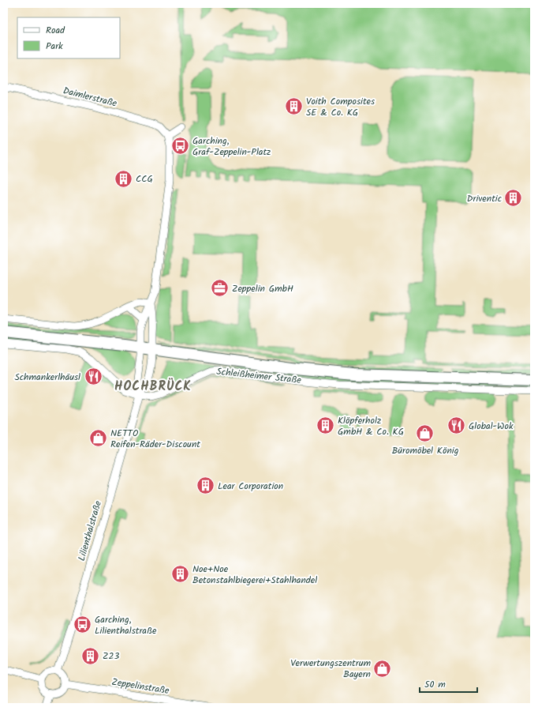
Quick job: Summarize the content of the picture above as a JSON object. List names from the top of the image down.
{
  "streets": {
    "main road": ["Schleißheimer Straße"],
    "street": ["Daimlerstraße", "Lilienthalstraße", "Zeppelinstraße"]
  },
  "crossings": [
    ["Schleißheimer Straße", "Lilienthalstraße"],
    ["Lilienthalstraße", "Zeppelinstraße"]
  ],
  "districts": ["HOCHBRÜCK"],
  "places": {
    "building": [
      "Voith Composites SE & Co. KG",
      "CCG",
      "Driventic",
      "Klöpferholz GmbH & Co. KG",
      "Lear Corporation",
      "Noe+Noe Betonstahlbiegerei+Stahlhandel",
      "Z23"
    ],
    "bus stop": ["Garching, Graf-Zeppelin-Platz", "Garching, Lilienthalstraße"],
    "office": ["Zeppelin GmbH"],
    "restaurant": ["Schmankerlhäusl", "Global-Wok"],
    "shop": ["Büromöbel König", "NETTO Reifen-Räder-Discount", "Verwertungszentrum Bayern"]
  },
  "legend": ["Road", "Park"],
  "scale_bar": "50 m"
}
